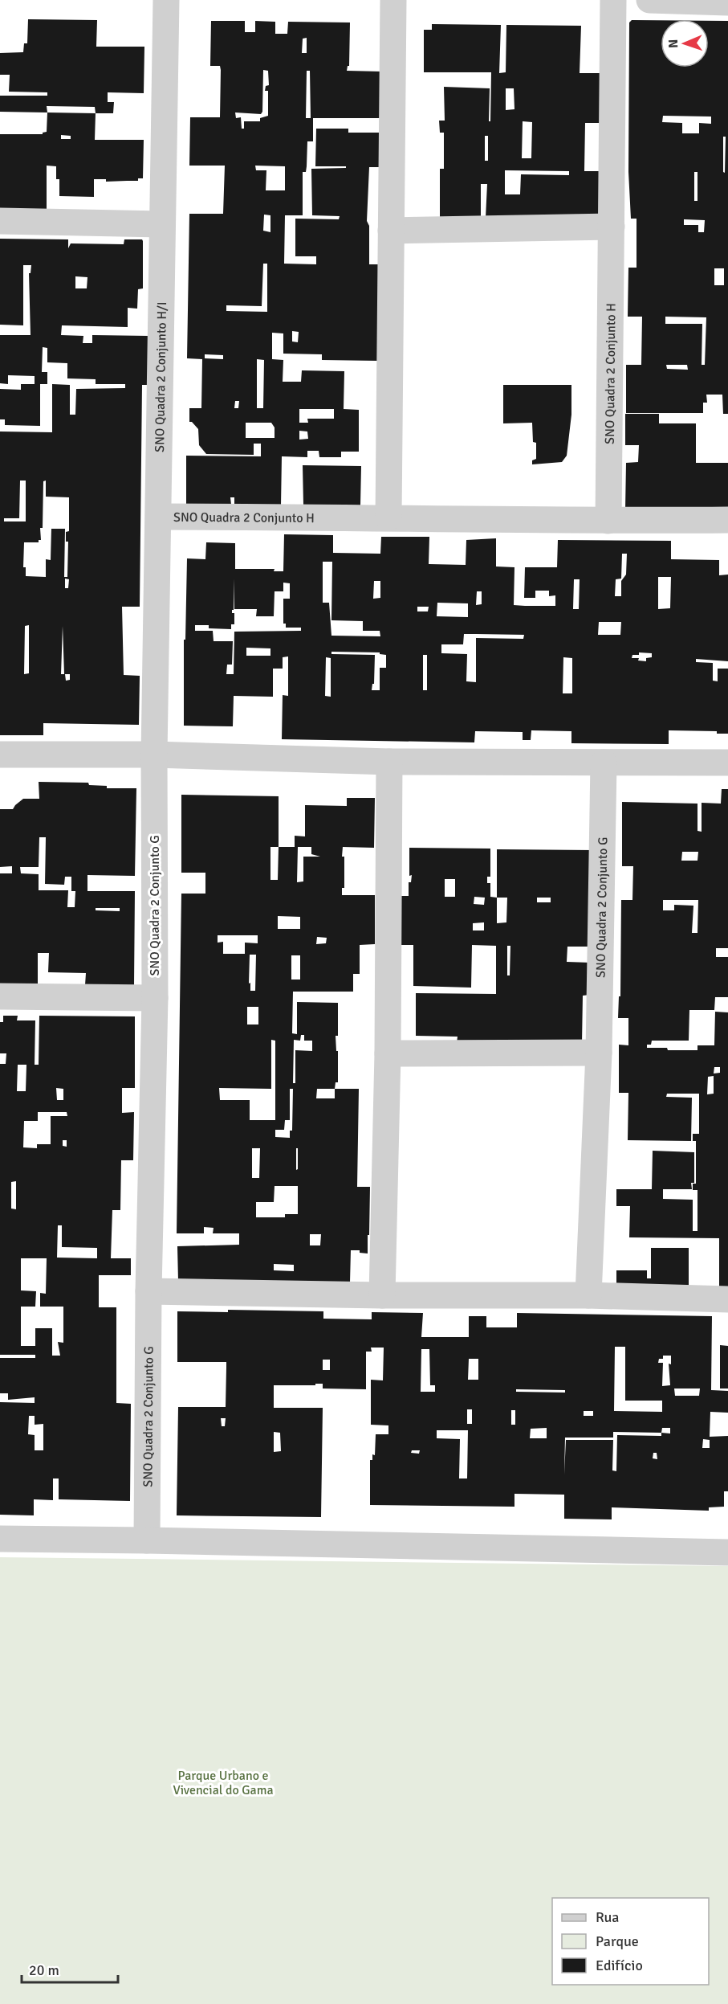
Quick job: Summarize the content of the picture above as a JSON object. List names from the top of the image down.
{
  "streets": {
    "street": ["SNO Quadra 2 Conjunto H", "SNO Quadra 2 Conjunto H/I", "SNO Quadra 2 Conjunto G"]
  },
  "crossings": [
    ["SNO Quadra 2 Conjunto H", "SNO Quadra 2 Conjunto H/I"],
    ["SNO Quadra 2 Conjunto H/I", "SNO Quadra 2 Conjunto G"]
  ],
  "parks": ["Parque Urbano e Vivencial do Gama"],
  "legend": ["Rua", "Parque", "Edifício"],
  "scale_bar": "20 m",
  "north": "left"
}
